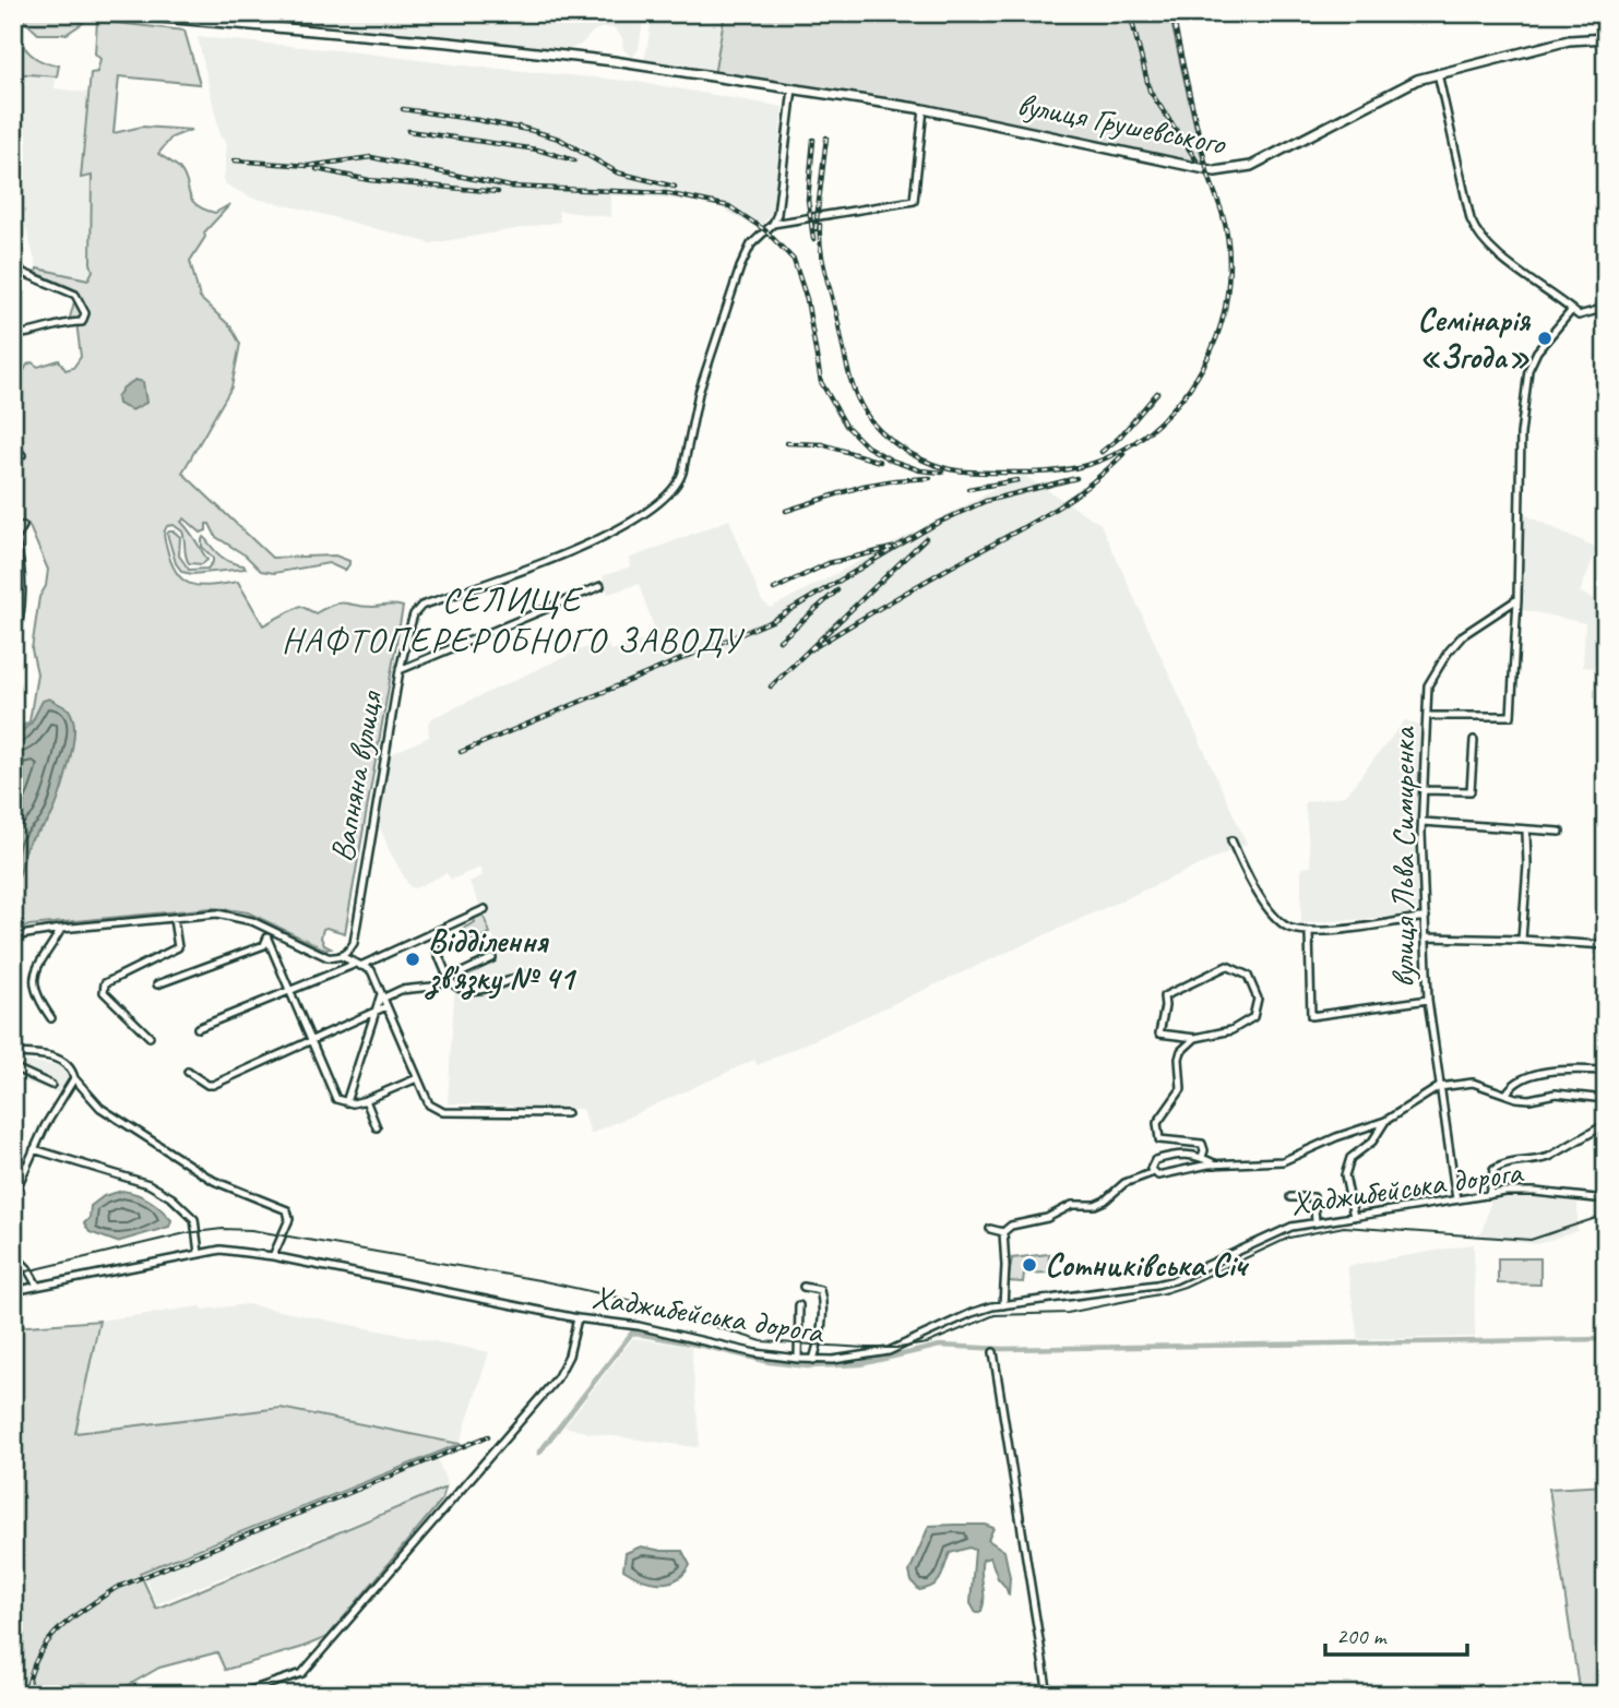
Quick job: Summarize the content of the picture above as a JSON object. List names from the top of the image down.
{
  "streets": {
    "main road": ["вулиця Грушевського"],
    "street": ["Вапняна вулиця", "вулиця Льва Симиренка", "Хаджибейська дорога"]
  },
  "crossings": [
    ["вулиця Льва Симиренка", "Хаджибейська дорога"]
  ],
  "districts": ["СЕЛИЩЕ НАФТОПЕРЕРОБНОГО ЗАВОДУ"],
  "places": ["Семінарія «Згода»", "Відділення зв'язку № 41", "Сотниківська Січ"],
  "scale_bar": "200 m"
}
